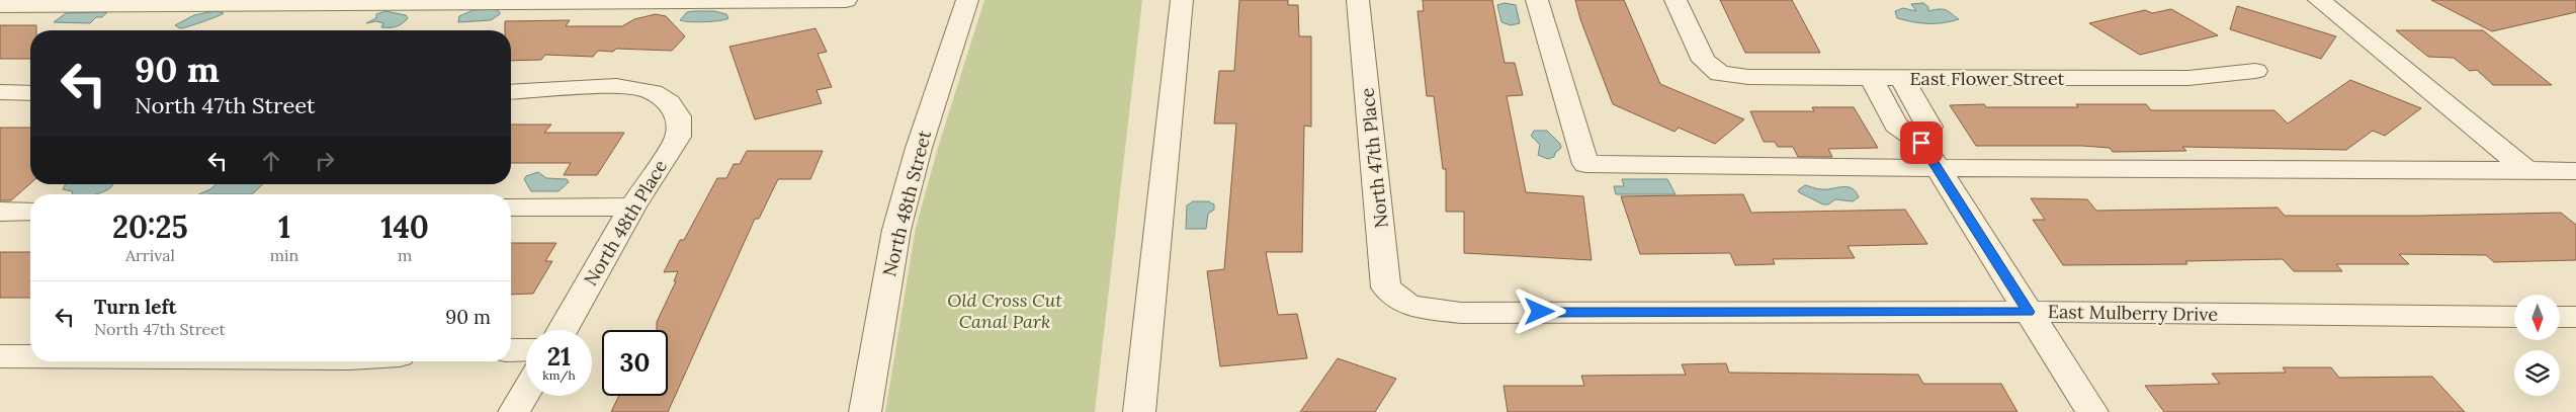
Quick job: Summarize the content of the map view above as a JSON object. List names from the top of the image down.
{
  "streets": {
    "street": [
      "East Flower Street",
      "North 47th Place",
      "North 48th Street",
      "North 48th Place",
      "East Mulberry Drive"
    ]
  },
  "crossings": [
    ["North 47th Place", "East Mulberry Drive"]
  ],
  "parks": ["Old Cross Cut Canal Park"],
  "north": "bottom",
  "page": {
    "turn": ["90 m", "North 47th Street"],
    "eta": [
      "20:25",
      "Arrival",
      "1",
      "min",
      "140",
      "m"
    ],
    "list": [
      {
        "name": "Turn left",
        "note": "North 47th Street",
        "value": "90 m"
      }
    ],
    "speed": "21 km/h",
    "limit": "30"
  }
}
